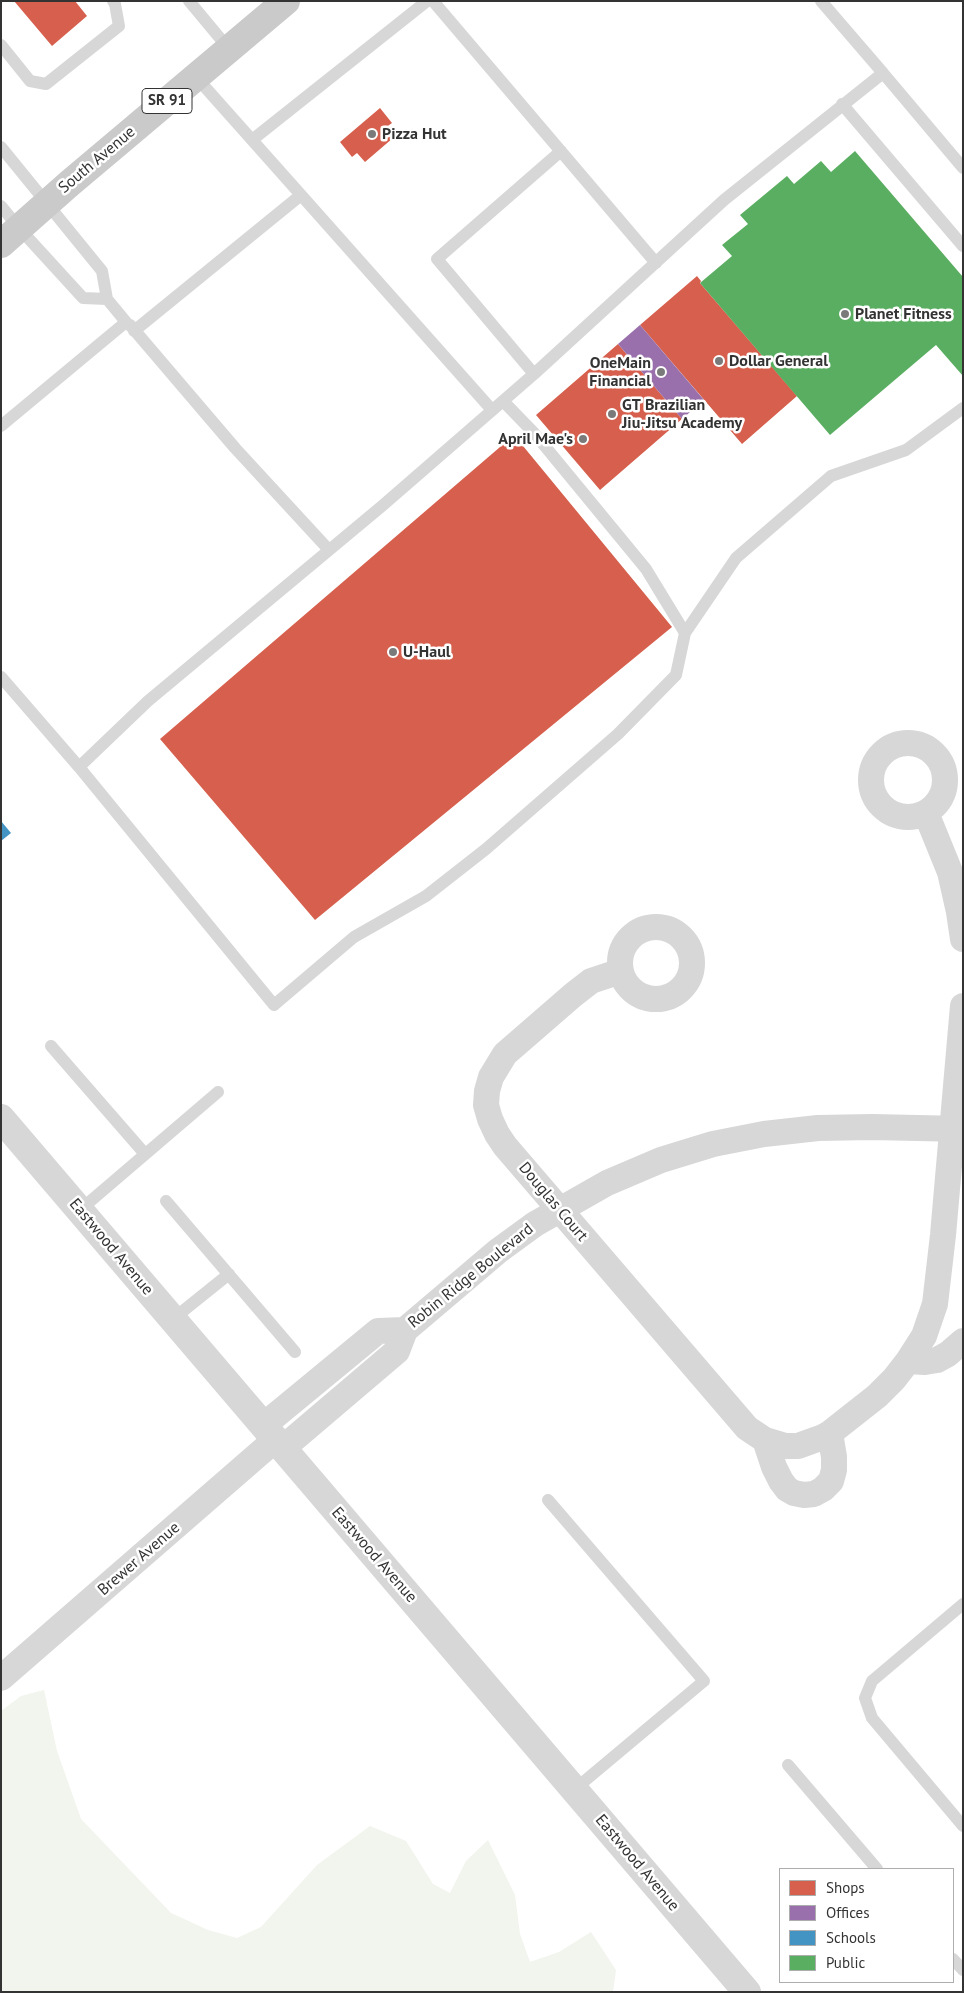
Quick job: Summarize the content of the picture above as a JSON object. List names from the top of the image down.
{
  "streets": {
    "main road": ["SR 91", "South Avenue"],
    "street": [
      "Douglas Court",
      "Eastwood Avenue",
      "Robin Ridge Boulevard",
      "Brewer Avenue"
    ]
  },
  "crossings": [
    ["Douglas Court", "Robin Ridge Boulevard"],
    ["Eastwood Avenue", "Robin Ridge Boulevard"],
    ["Eastwood Avenue", "Brewer Avenue"],
    ["Robin Ridge Boulevard", "Brewer Avenue"]
  ],
  "places": [
    "Pizza Hut",
    "Planet Fitness",
    "Dollar General",
    "OneMain Financial",
    "GT Brazilian Jiu-Jitsu Academy",
    "April Mae's",
    "U-Haul"
  ],
  "legend": [
    "Shops",
    "Offices",
    "Schools",
    "Public"
  ]
}
